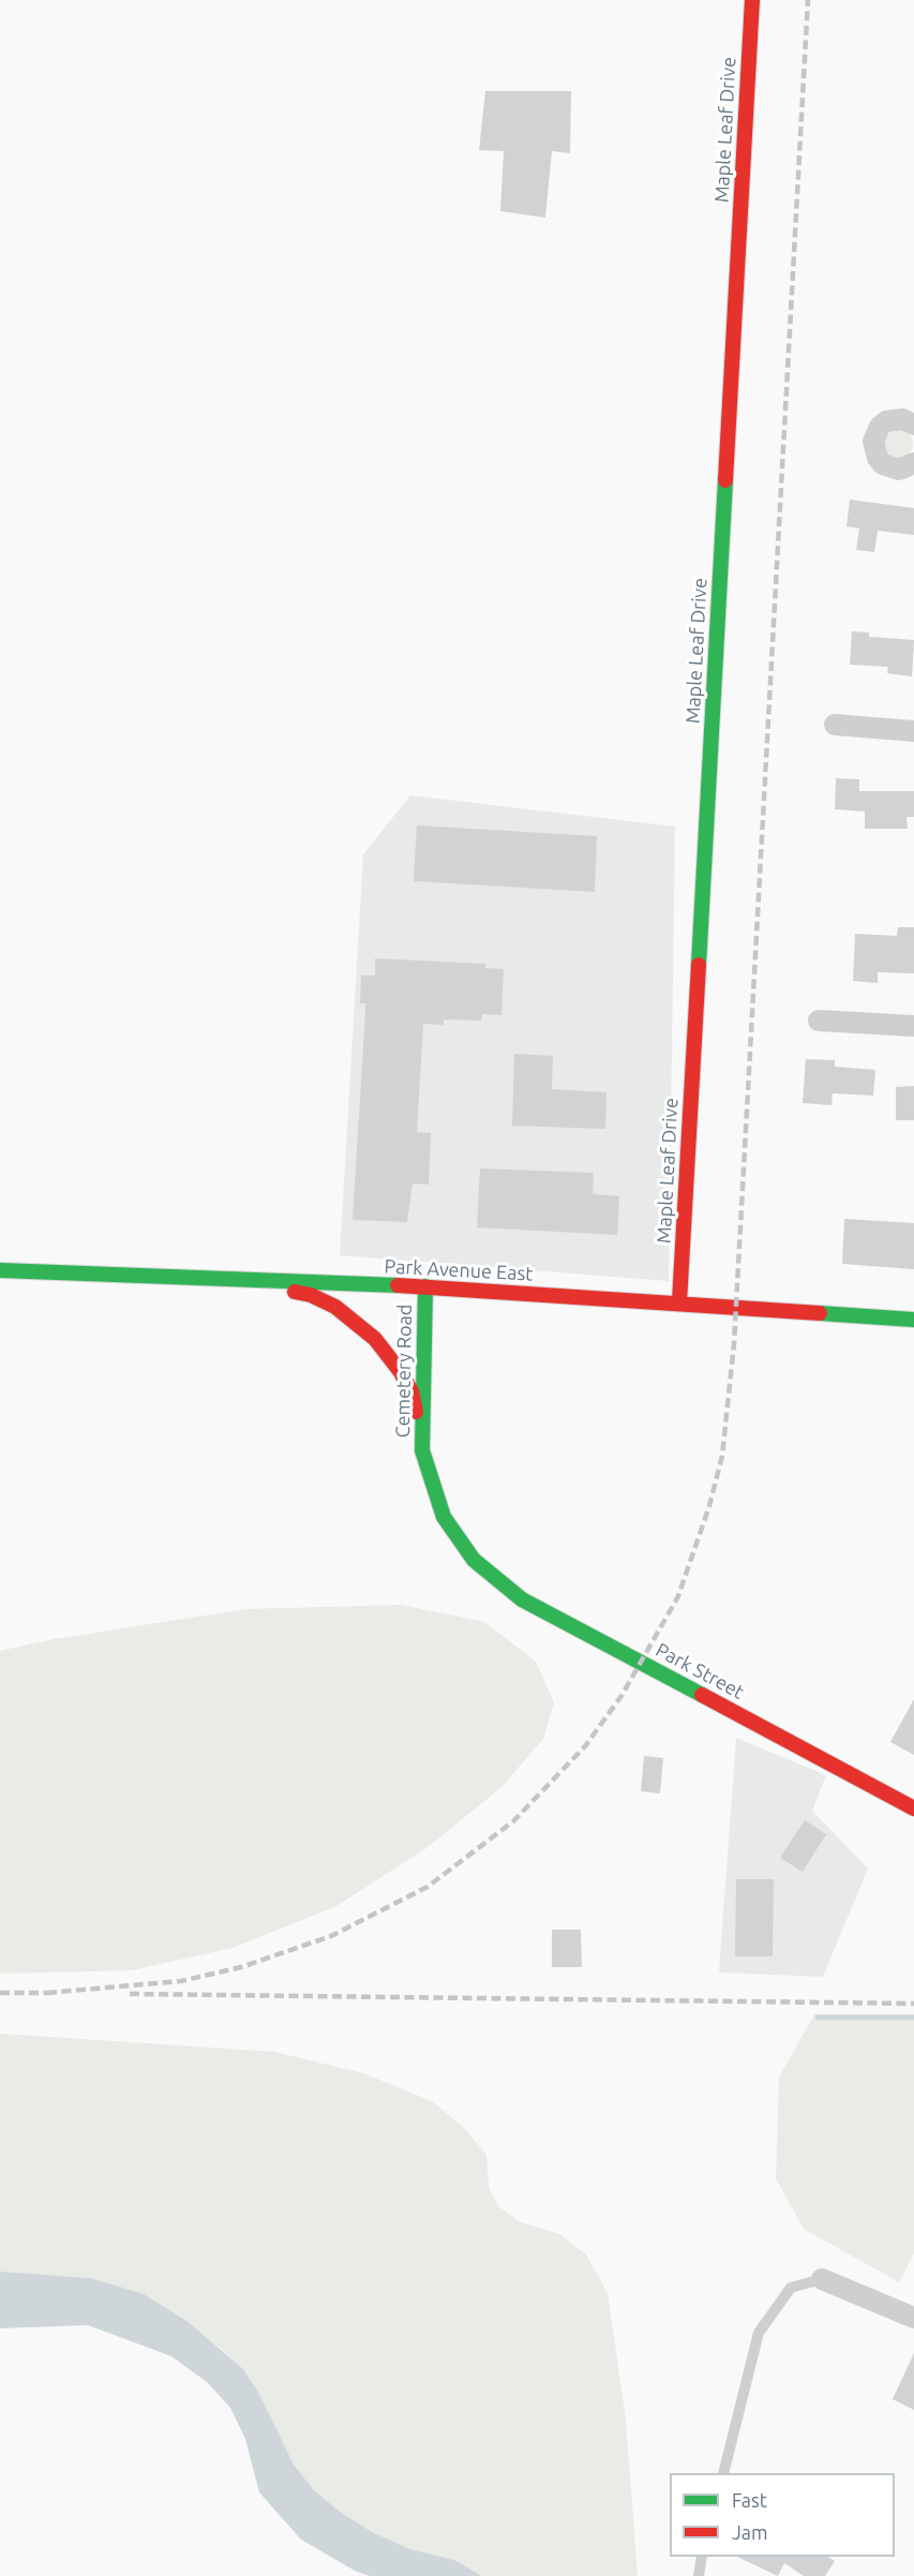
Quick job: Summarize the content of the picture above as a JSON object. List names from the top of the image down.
{
  "streets": {
    "street": [
      "Maple Leaf Drive",
      "Park Avenue East",
      "Cemetery Road",
      "Park Street"
    ]
  },
  "crossings": [
    ["Maple Leaf Drive", "Park Avenue East"],
    ["Park Avenue East", "Cemetery Road"],
    ["Cemetery Road", "Park Street"]
  ],
  "legend": ["Fast", "Jam"]
}
